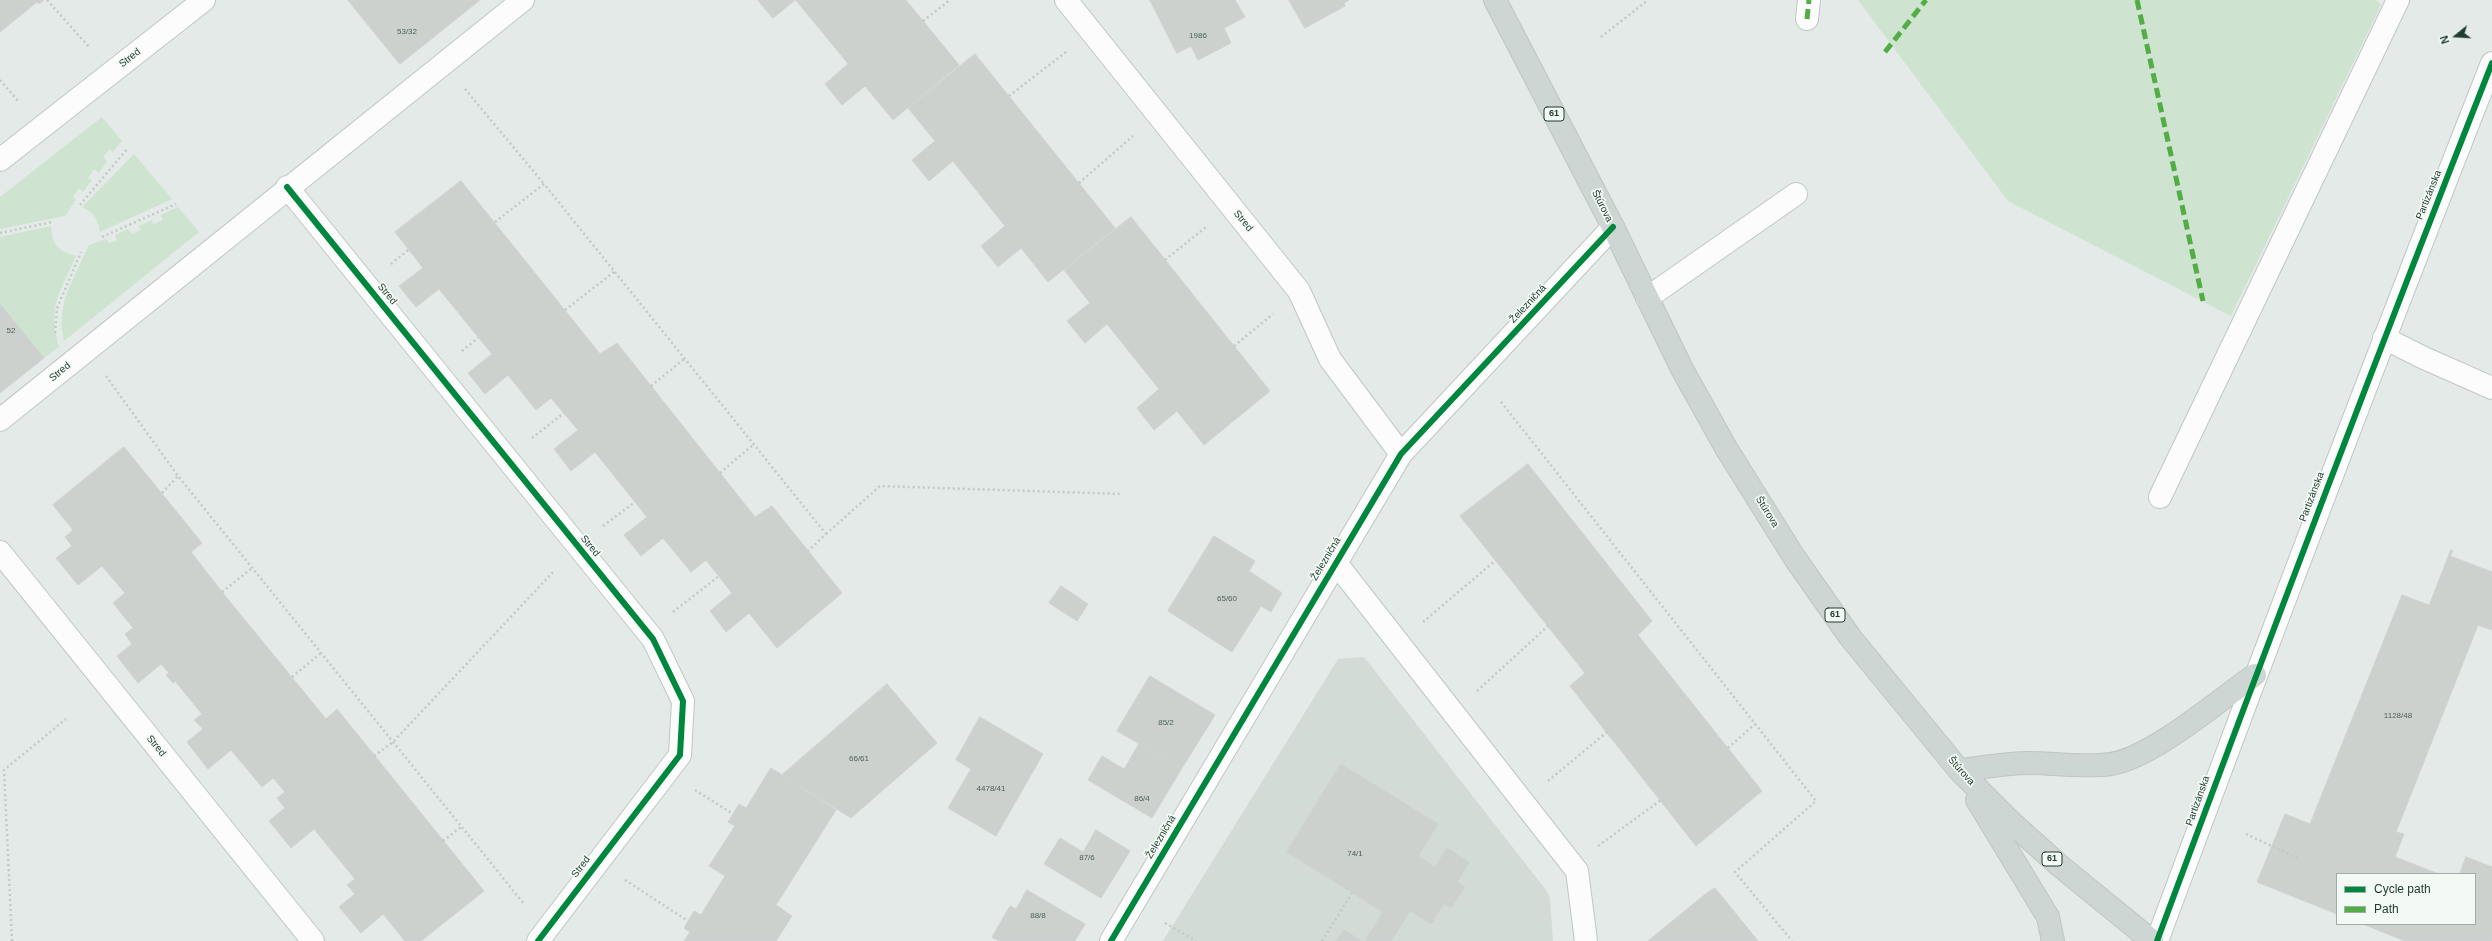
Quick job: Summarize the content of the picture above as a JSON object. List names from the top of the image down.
{
  "streets": {
    "main road": ["61", "Štúrova"],
    "street": ["Stred", "Partizánska", "Železničná"]
  },
  "crossings": [
    ["Stred", "Železničná"],
    ["Štúrova", "Železničná"]
  ],
  "house_numbers": [
    "53/32",
    "1986",
    "52",
    "65/60",
    "1128/48",
    "85/2",
    "66/61",
    "4478/41",
    "86/4",
    "74/1",
    "87/6",
    "88/8"
  ],
  "legend": ["Cycle path", "Path"],
  "north": "left"
}
